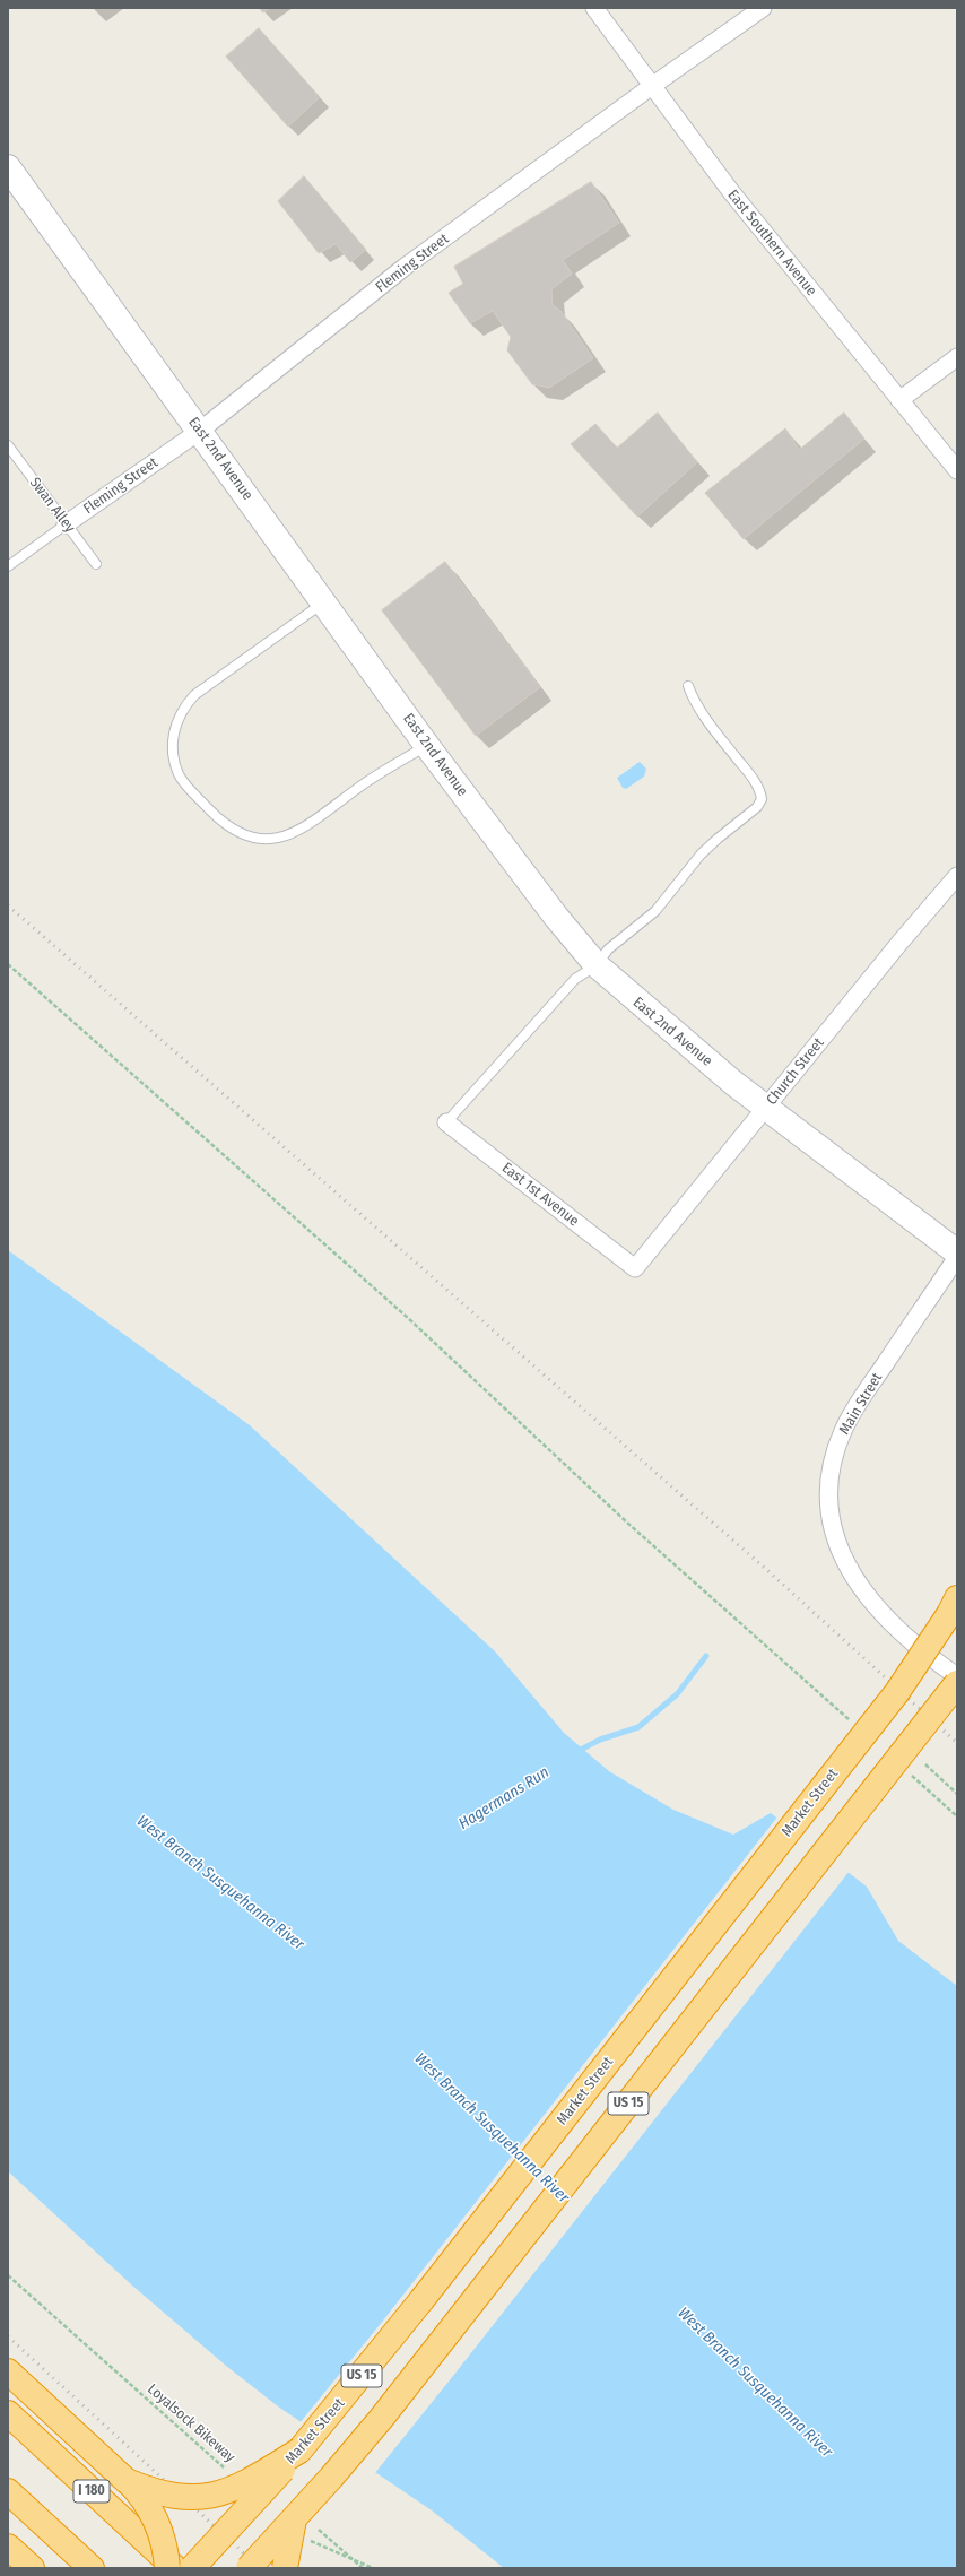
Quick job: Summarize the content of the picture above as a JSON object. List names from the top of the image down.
{
  "streets": {
    "highway": ["Market Street", "US 15", "I 180"],
    "street": [
      "East Southern Avenue",
      "Fleming Street",
      "East 2nd Avenue",
      "Church Street",
      "East 1st Avenue",
      "Main Street"
    ],
    "lane": ["Swan Alley"],
    "path": ["Loyalsock Bikeway"]
  },
  "crossings": [
    ["East Southern Avenue", "Fleming Street"],
    ["Fleming Street", "East 2nd Avenue"],
    ["Fleming Street", "Swan Alley"],
    ["East 2nd Avenue", "Church Street"],
    ["Church Street", "East 1st Avenue"]
  ],
  "water": ["Hagermans Run", "West Branch Susquehanna River"]
}
